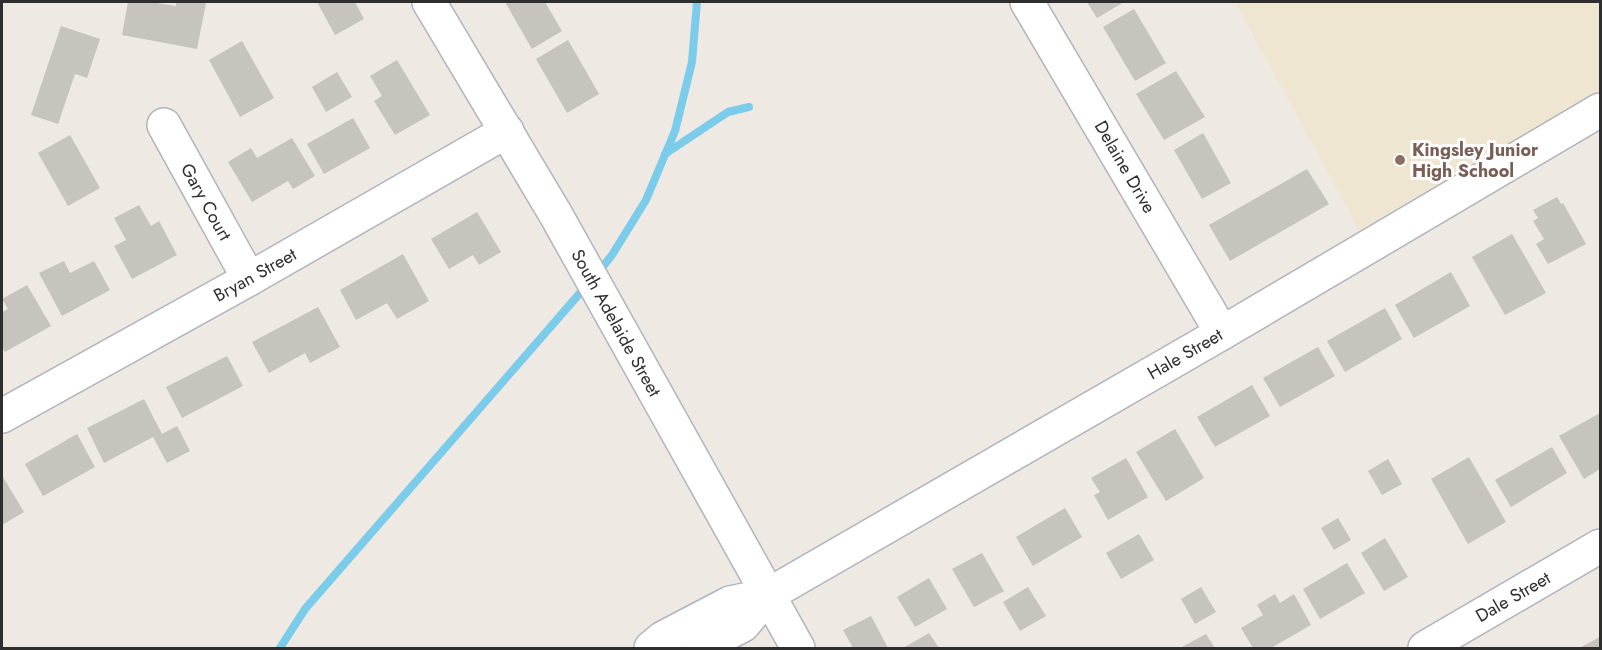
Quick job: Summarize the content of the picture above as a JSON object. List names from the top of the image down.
{
  "streets": {
    "street": [
      "Delaine Drive",
      "Gary Court",
      "Bryan Street",
      "South Adelaide Street",
      "Hale Street",
      "Dale Street"
    ]
  },
  "crossings": [
    ["Delaine Drive", "Hale Street"],
    ["Gary Court", "Bryan Street"],
    ["Bryan Street", "South Adelaide Street"],
    ["South Adelaide Street", "Hale Street"]
  ],
  "places": ["Kingsley Junior High School"]
}
